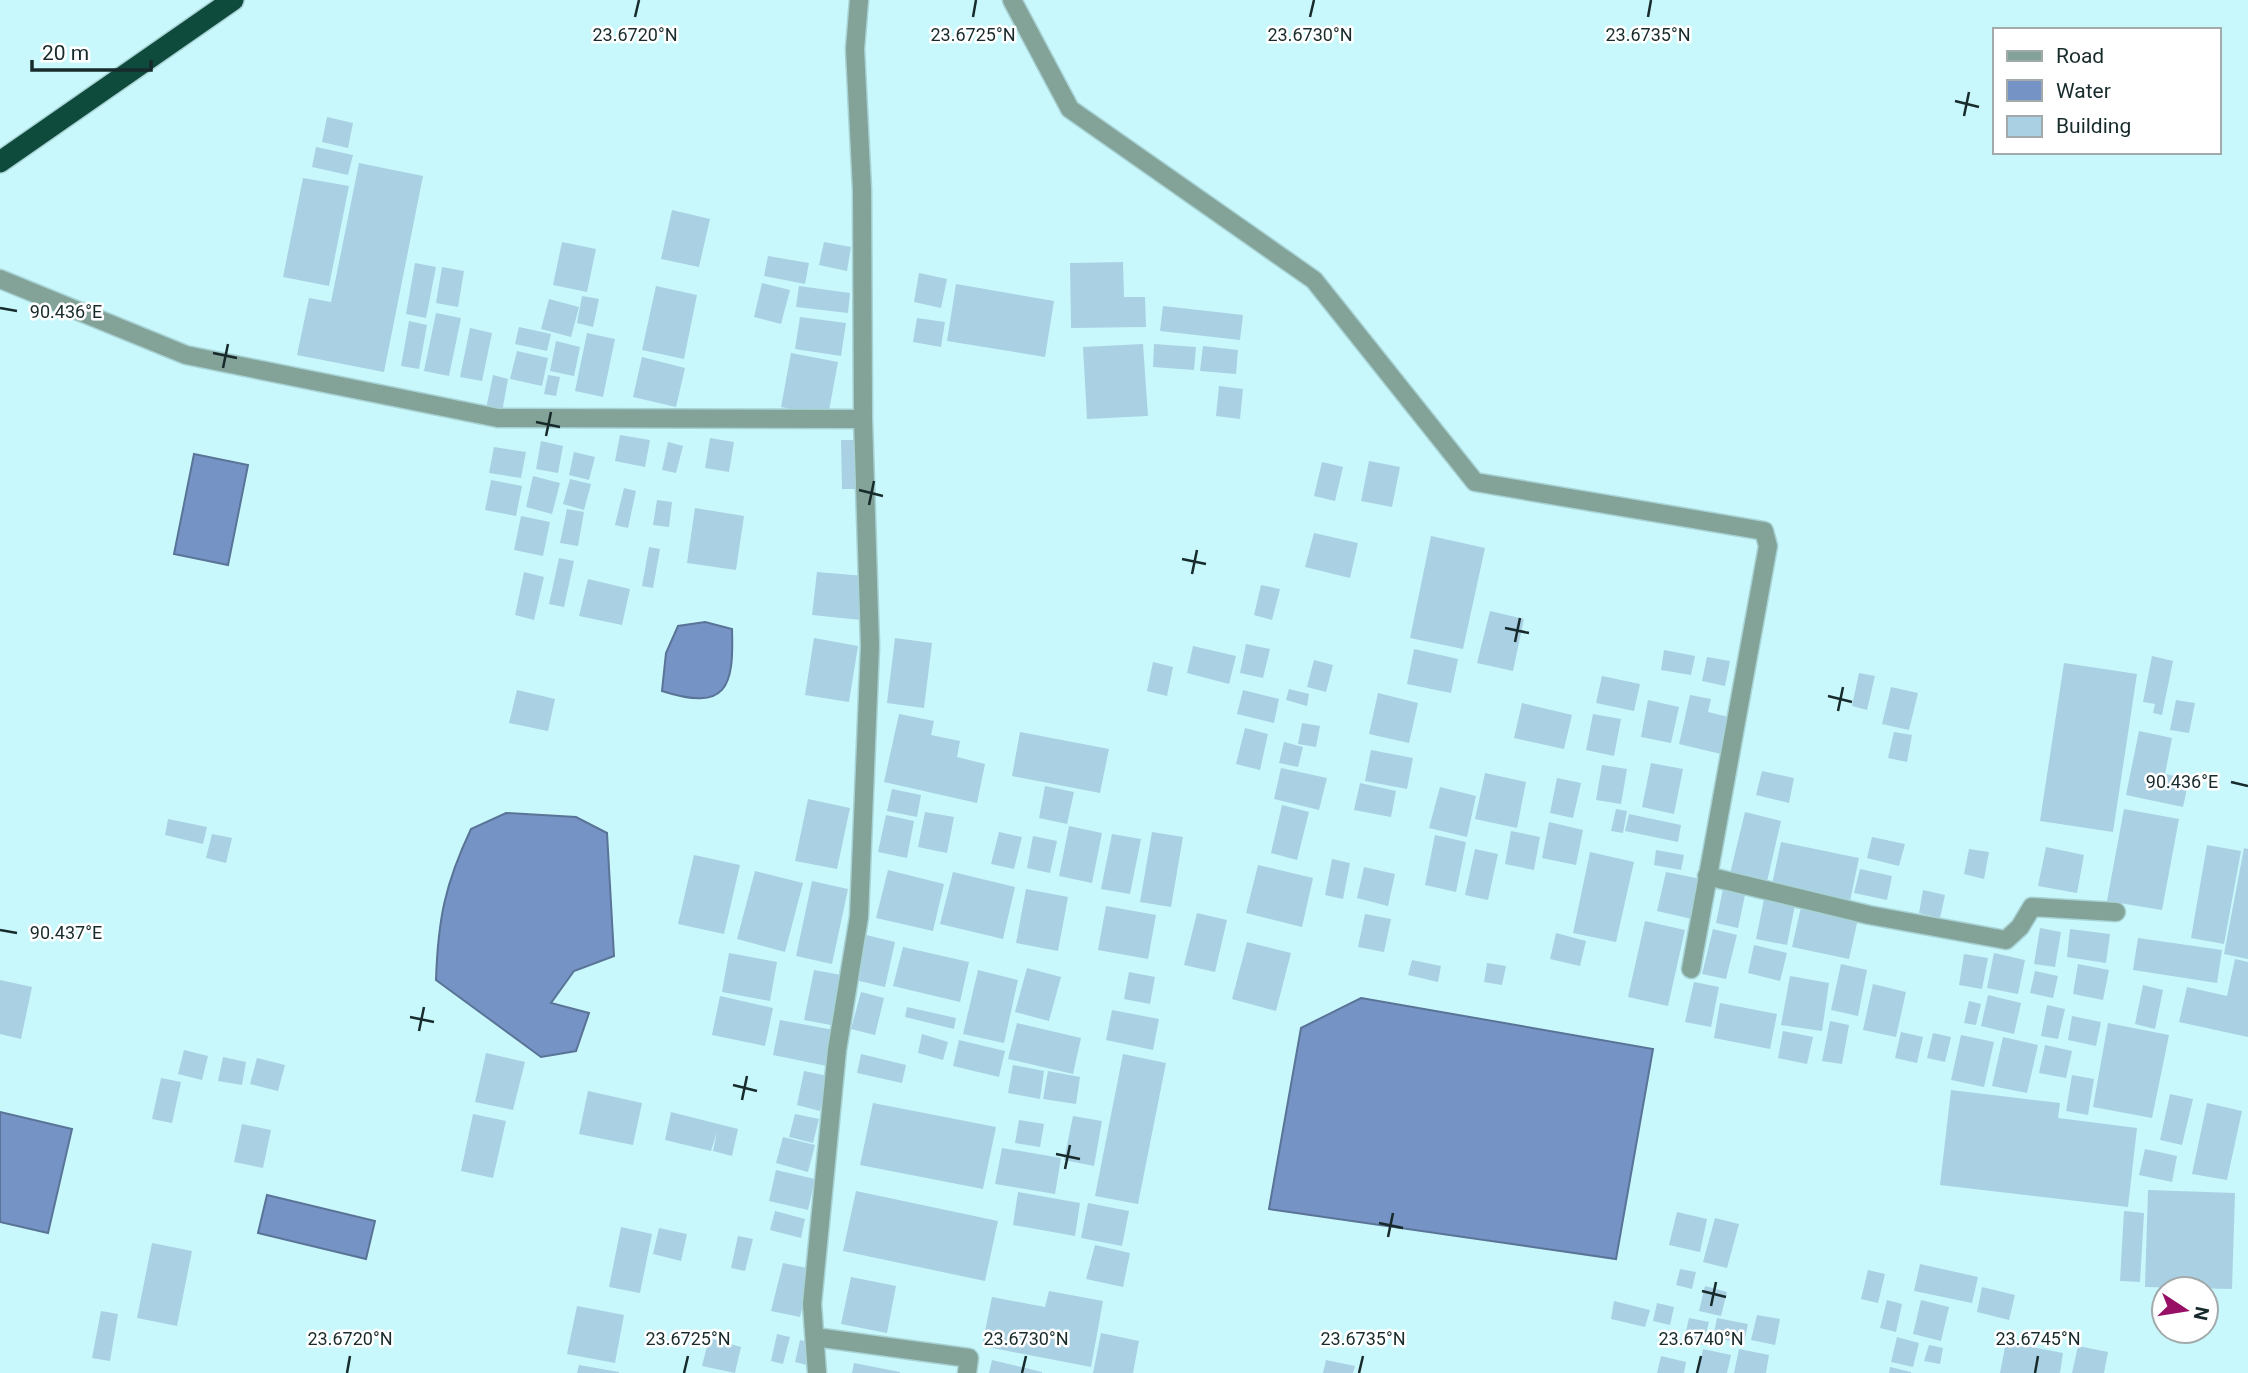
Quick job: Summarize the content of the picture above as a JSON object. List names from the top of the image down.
{
  "legend": ["Road", "Water", "Building"],
  "scale_bar": "20 m",
  "north": "right",
  "coordinates": [
    "23.6720°N",
    "23.6725°N",
    "23.6730°N",
    "23.6735°N",
    "90.436°E",
    "90.437°E",
    "23.6740°N",
    "23.6745°N"
  ]
}
